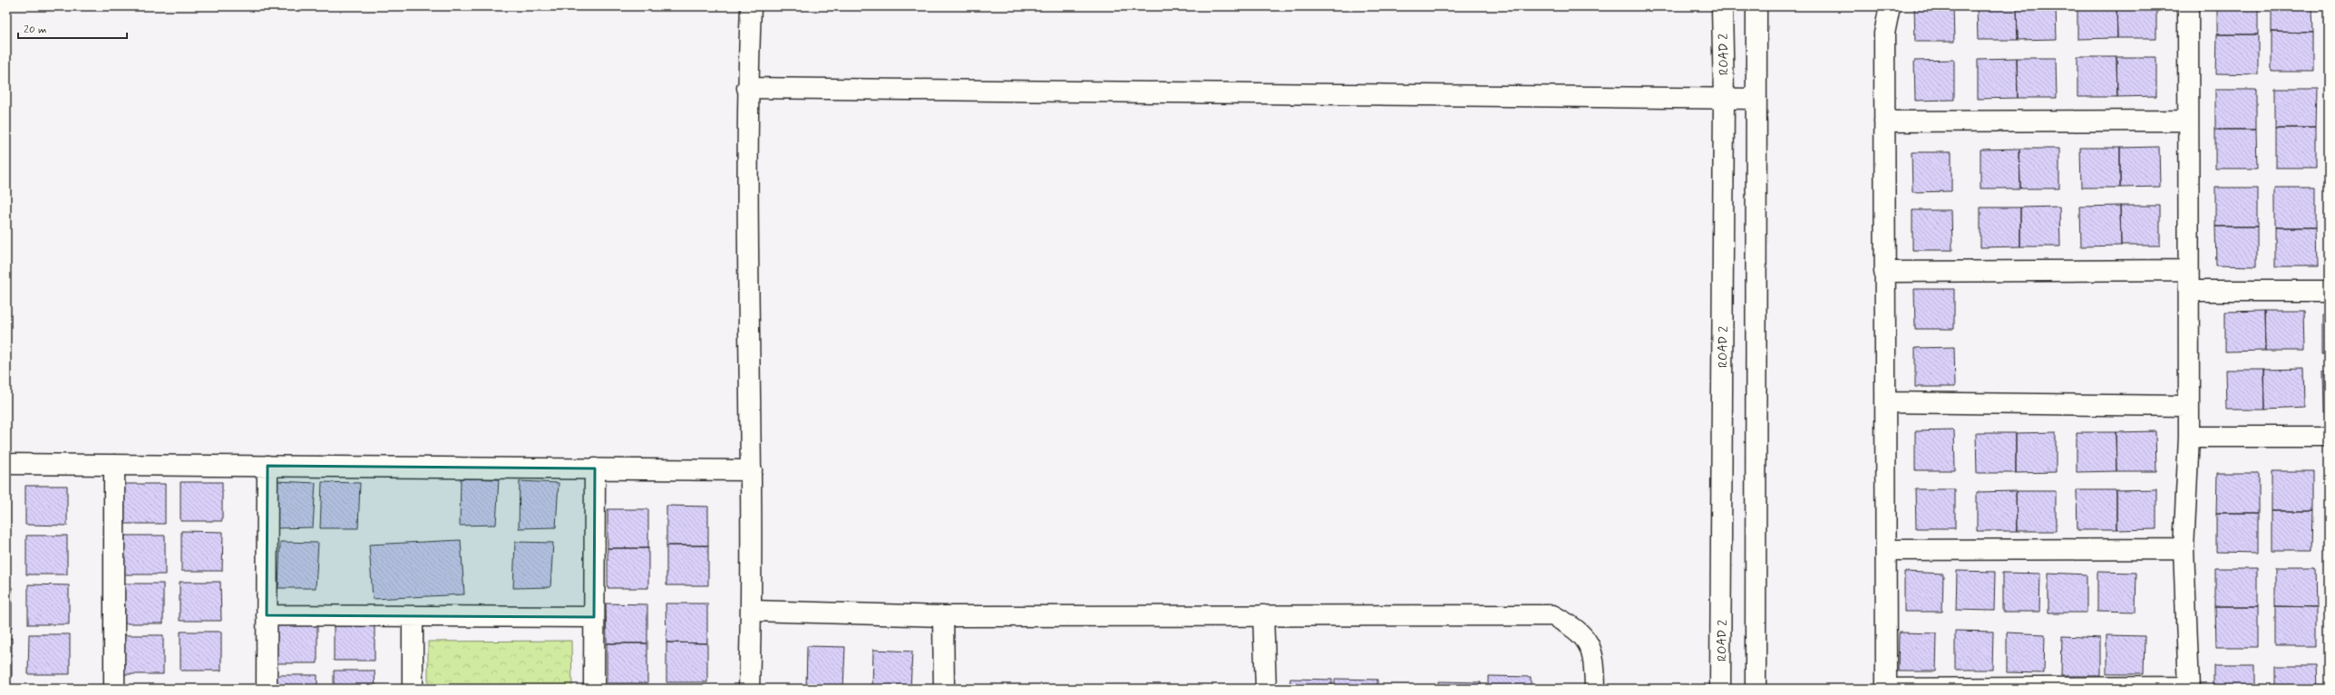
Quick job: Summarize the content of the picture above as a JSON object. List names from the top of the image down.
{
  "streets": {
    "street": ["ROAD 2"]
  },
  "scale_bar": "20 m"
}
